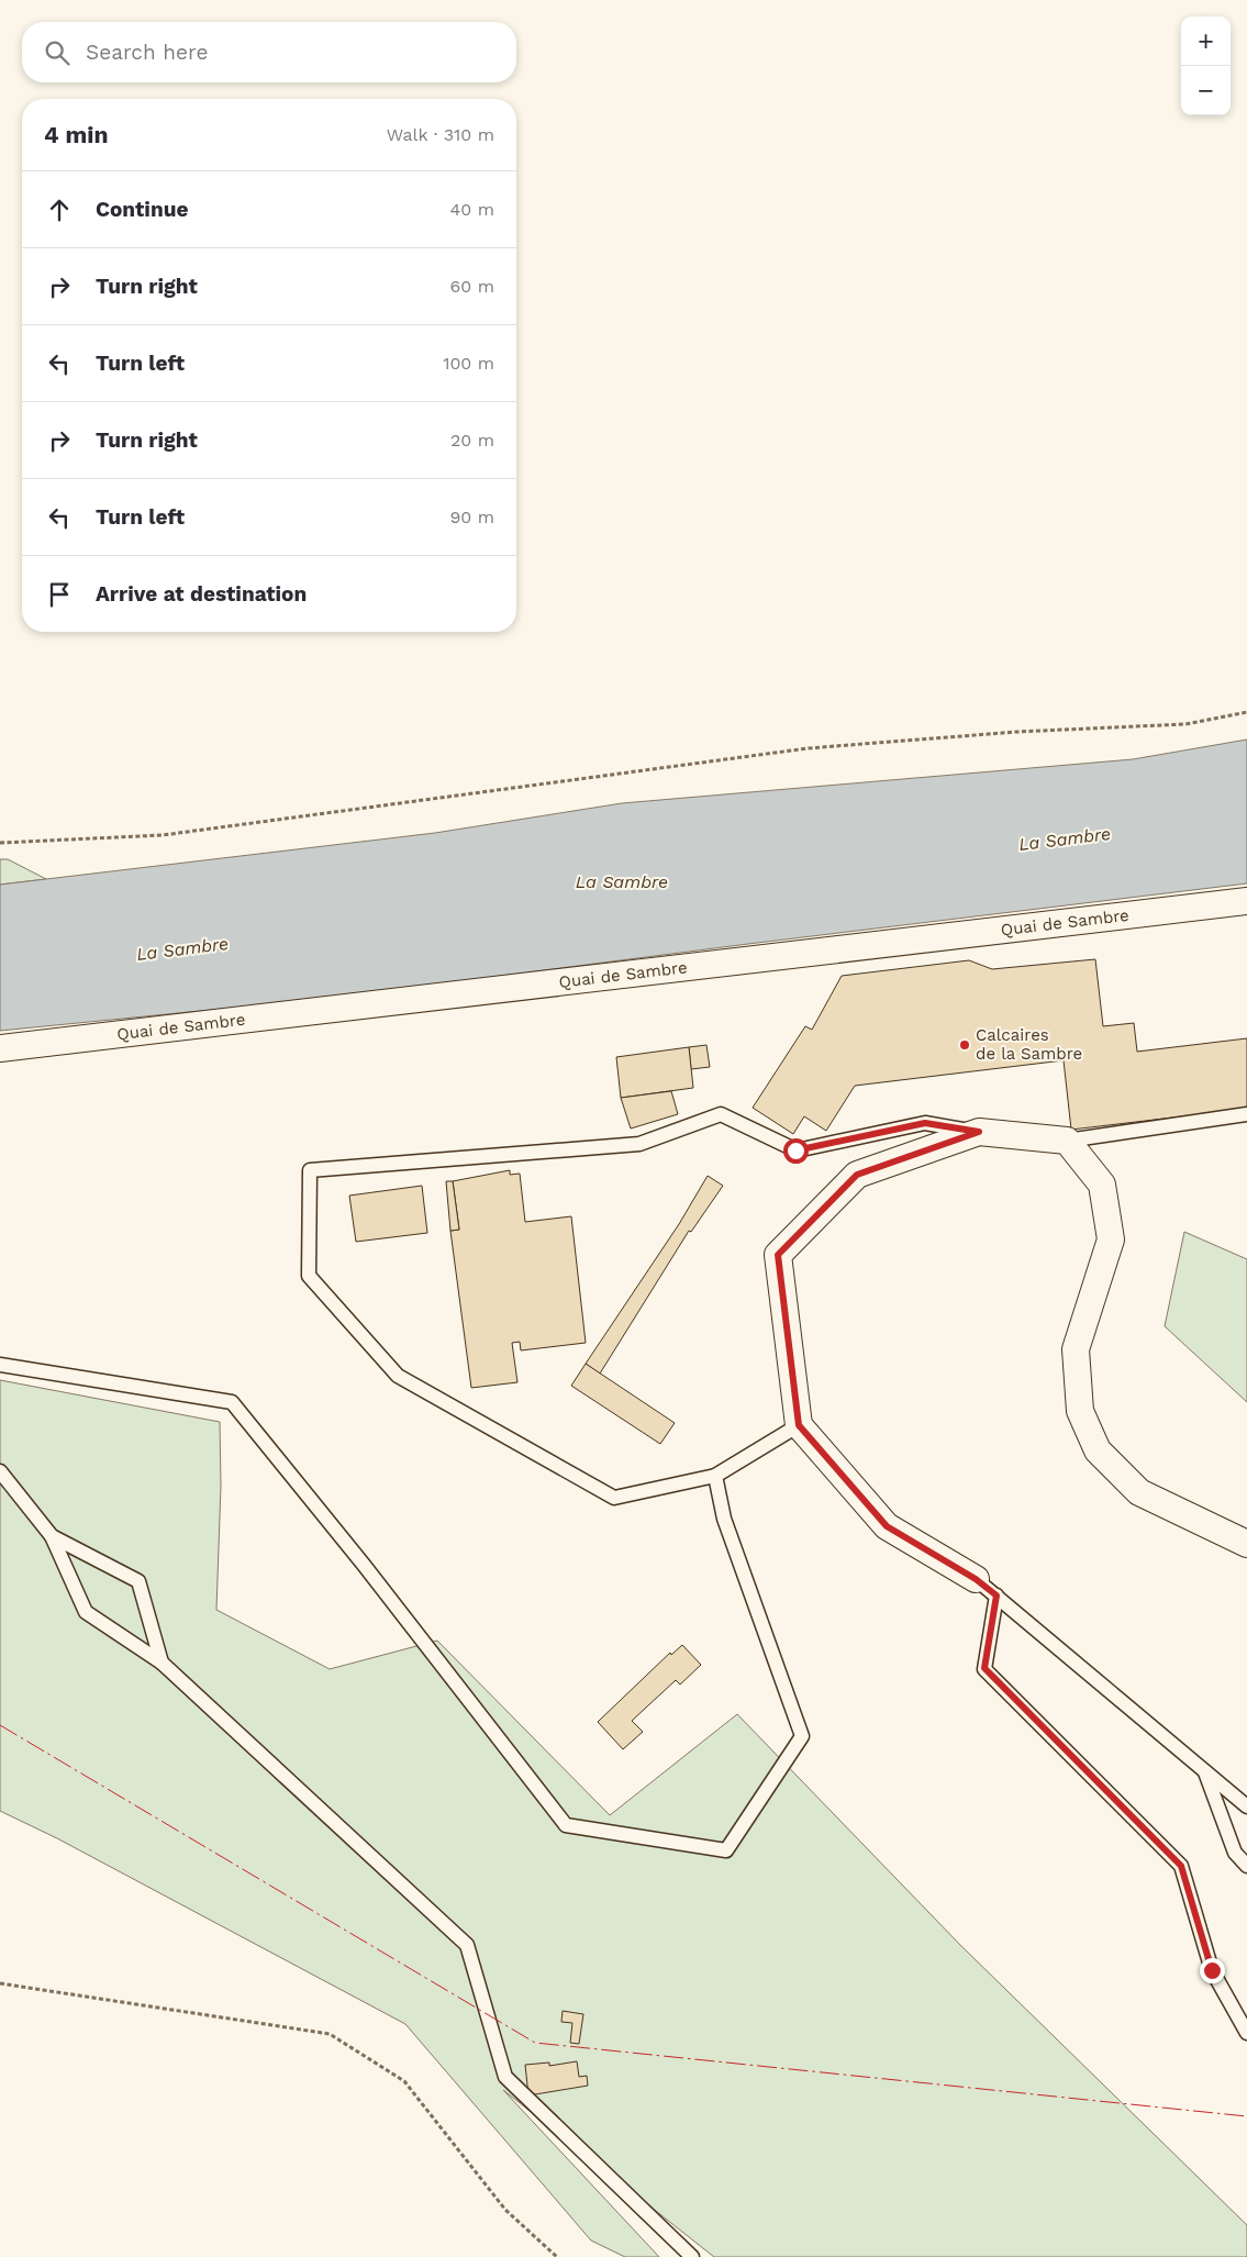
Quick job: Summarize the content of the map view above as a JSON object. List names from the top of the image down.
{
  "streets": {
    "street": ["Quai de Sambre"]
  },
  "water": ["La Sambre"],
  "places": ["Calcaires de la Sambre"],
  "page": {
    "map_buttons": ["+", "−"],
    "search": "Search here",
    "heading": ["4 min", "Walk · 310 m"],
    "list": [
      ["Continue", "40 m"],
      ["Turn right", "60 m"],
      ["Turn left", "100 m"],
      ["Turn right", "20 m"],
      ["Turn left", "90 m"],
      "Arrive at destination"
    ]
  }
}
